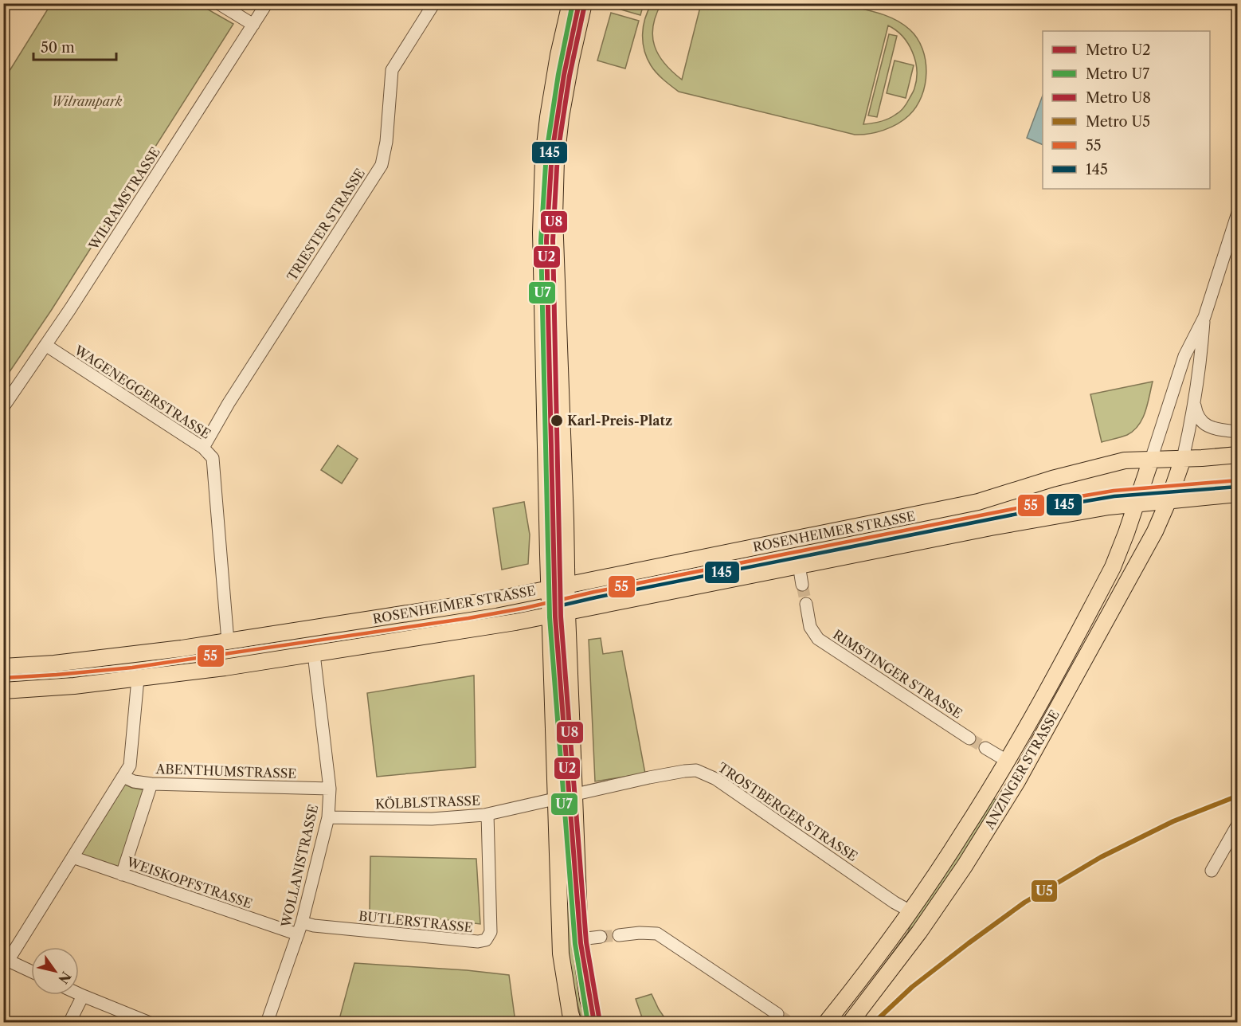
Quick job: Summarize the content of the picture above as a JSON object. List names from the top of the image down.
{
  "streets": {
    "main road": ["ROSENHEIMER STRASSE", "ANZINGER STRASSE"],
    "street": [
      "WILRAMSTRASSE",
      "TRIESTER STRASSE",
      "WAGENEGGERSTRASSE",
      "RIMSTINGER STRASSE",
      "ABENTHUMSTRASSE",
      "KÖLBLSTRASSE",
      "TROSTBERGER STRASSE",
      "WOLLANISTRASSE",
      "WEISKOPFSTRASSE",
      "BUTLERSTRASSE"
    ]
  },
  "crossings": [
    ["WILRAMSTRASSE", "WAGENEGGERSTRASSE"],
    ["TRIESTER STRASSE", "WAGENEGGERSTRASSE"],
    ["WAGENEGGERSTRASSE", "ROSENHEIMER STRASSE"],
    ["ROSENHEIMER STRASSE", "ANZINGER STRASSE"],
    ["ROSENHEIMER STRASSE", "WOLLANISTRASSE"],
    ["ANZINGER STRASSE", "TROSTBERGER STRASSE"],
    ["ABENTHUMSTRASSE", "WOLLANISTRASSE"],
    ["KÖLBLSTRASSE", "TROSTBERGER STRASSE"],
    ["KÖLBLSTRASSE", "WOLLANISTRASSE"],
    ["KÖLBLSTRASSE", "BUTLERSTRASSE"],
    ["WOLLANISTRASSE", "WEISKOPFSTRASSE"],
    ["WOLLANISTRASSE", "BUTLERSTRASSE"],
    ["WEISKOPFSTRASSE", "BUTLERSTRASSE"]
  ],
  "parks": ["Wilrampark"],
  "places": ["Karl-Preis-Platz"],
  "lines": [
    "metro line U2",
    "metro line U7",
    "metro line U8",
    "transit line 145",
    "transit line 55",
    "metro line U5"
  ],
  "legend": [
    "Metro U2",
    "Metro U7",
    "Metro U8",
    "Metro U5",
    "55",
    "145"
  ],
  "scale_bar": "50 m",
  "north": "bottom right"
}
